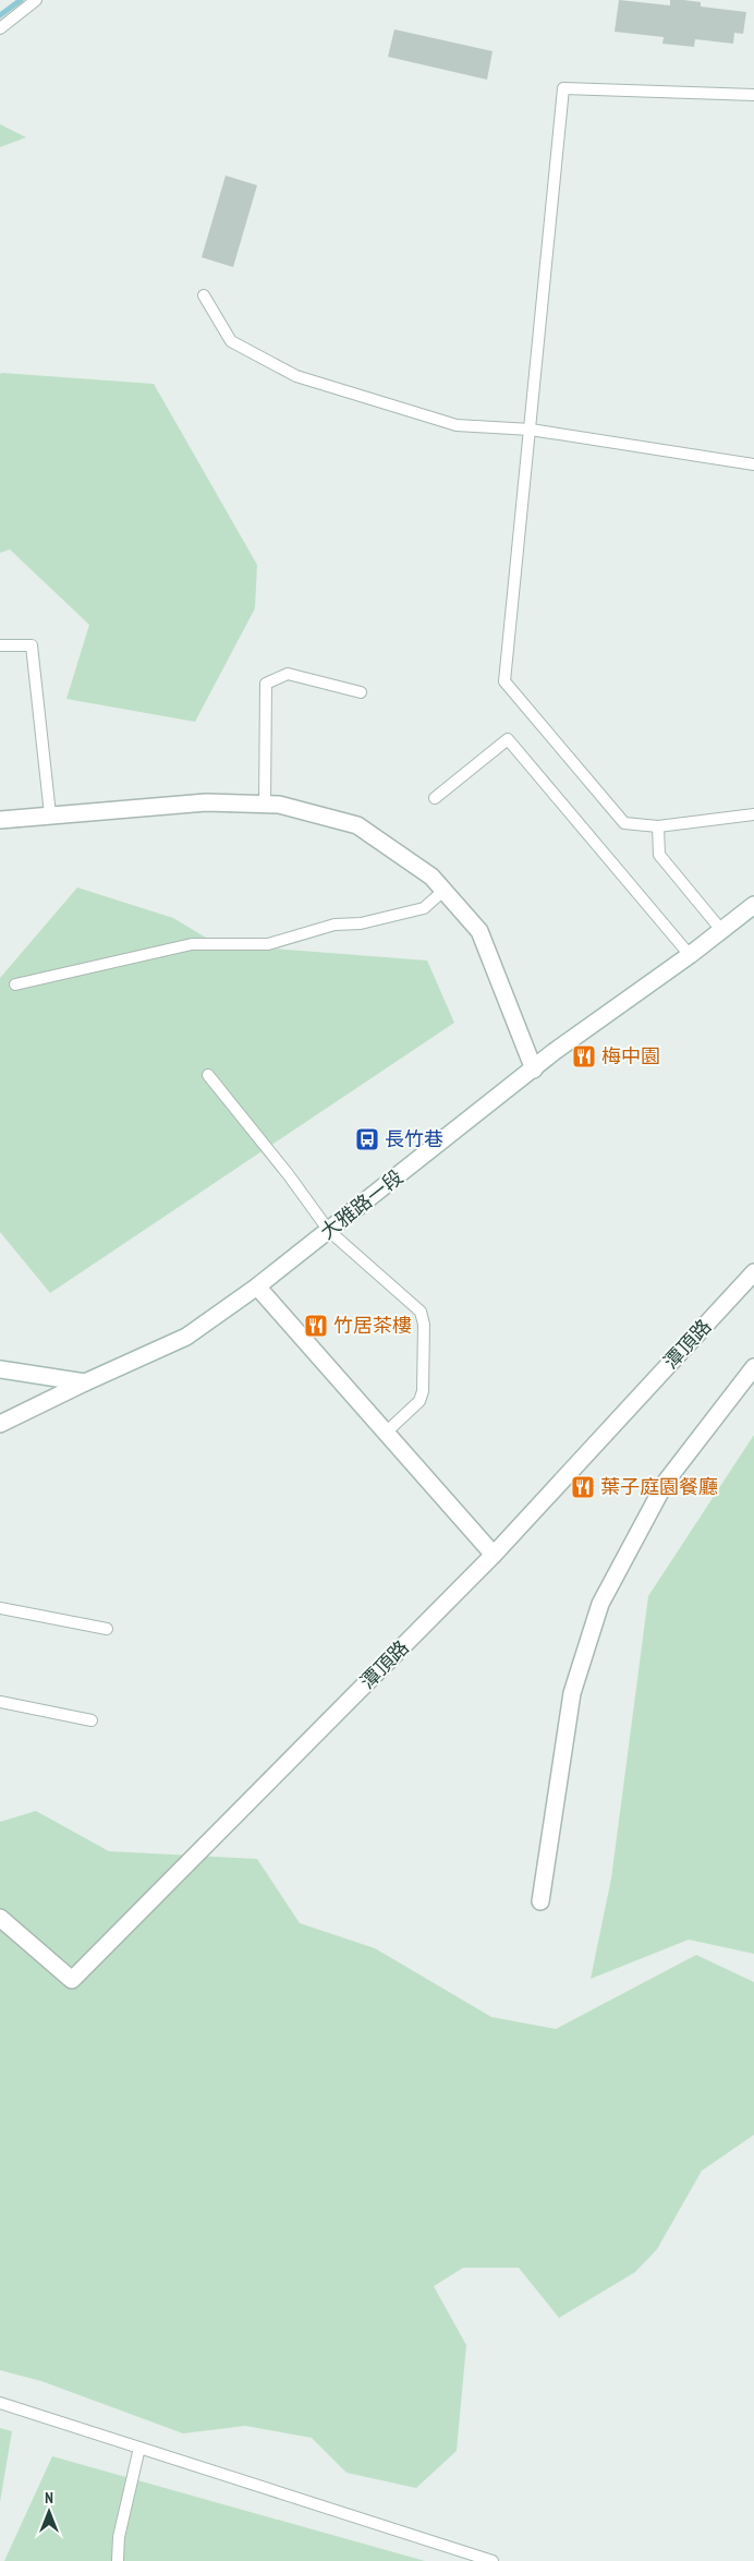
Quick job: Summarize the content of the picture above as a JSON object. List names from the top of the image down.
{
  "streets": {
    "street": ["大雅路一段", "潭頂路"]
  },
  "places": {
    "restaurant": ["梅中園", "竹居茶樓", "葉子庭園餐廳"],
    "bus stop": ["長竹巷"]
  },
  "north": "top"
}
